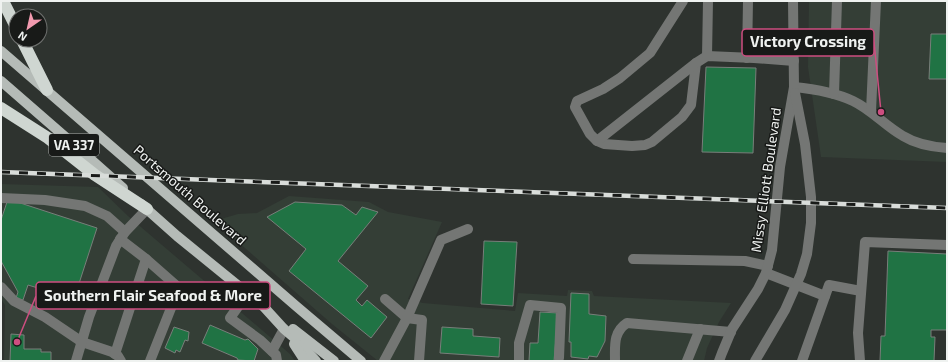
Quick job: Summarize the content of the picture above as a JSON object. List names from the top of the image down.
{
  "streets": {
    "main road": ["VA 337", "Portsmouth Boulevard"],
    "street": ["Missy Elliott Boulevard"]
  },
  "places": ["Victory Crossing", "Southern Flair Seafood & More"],
  "north": "bottom left"
}
